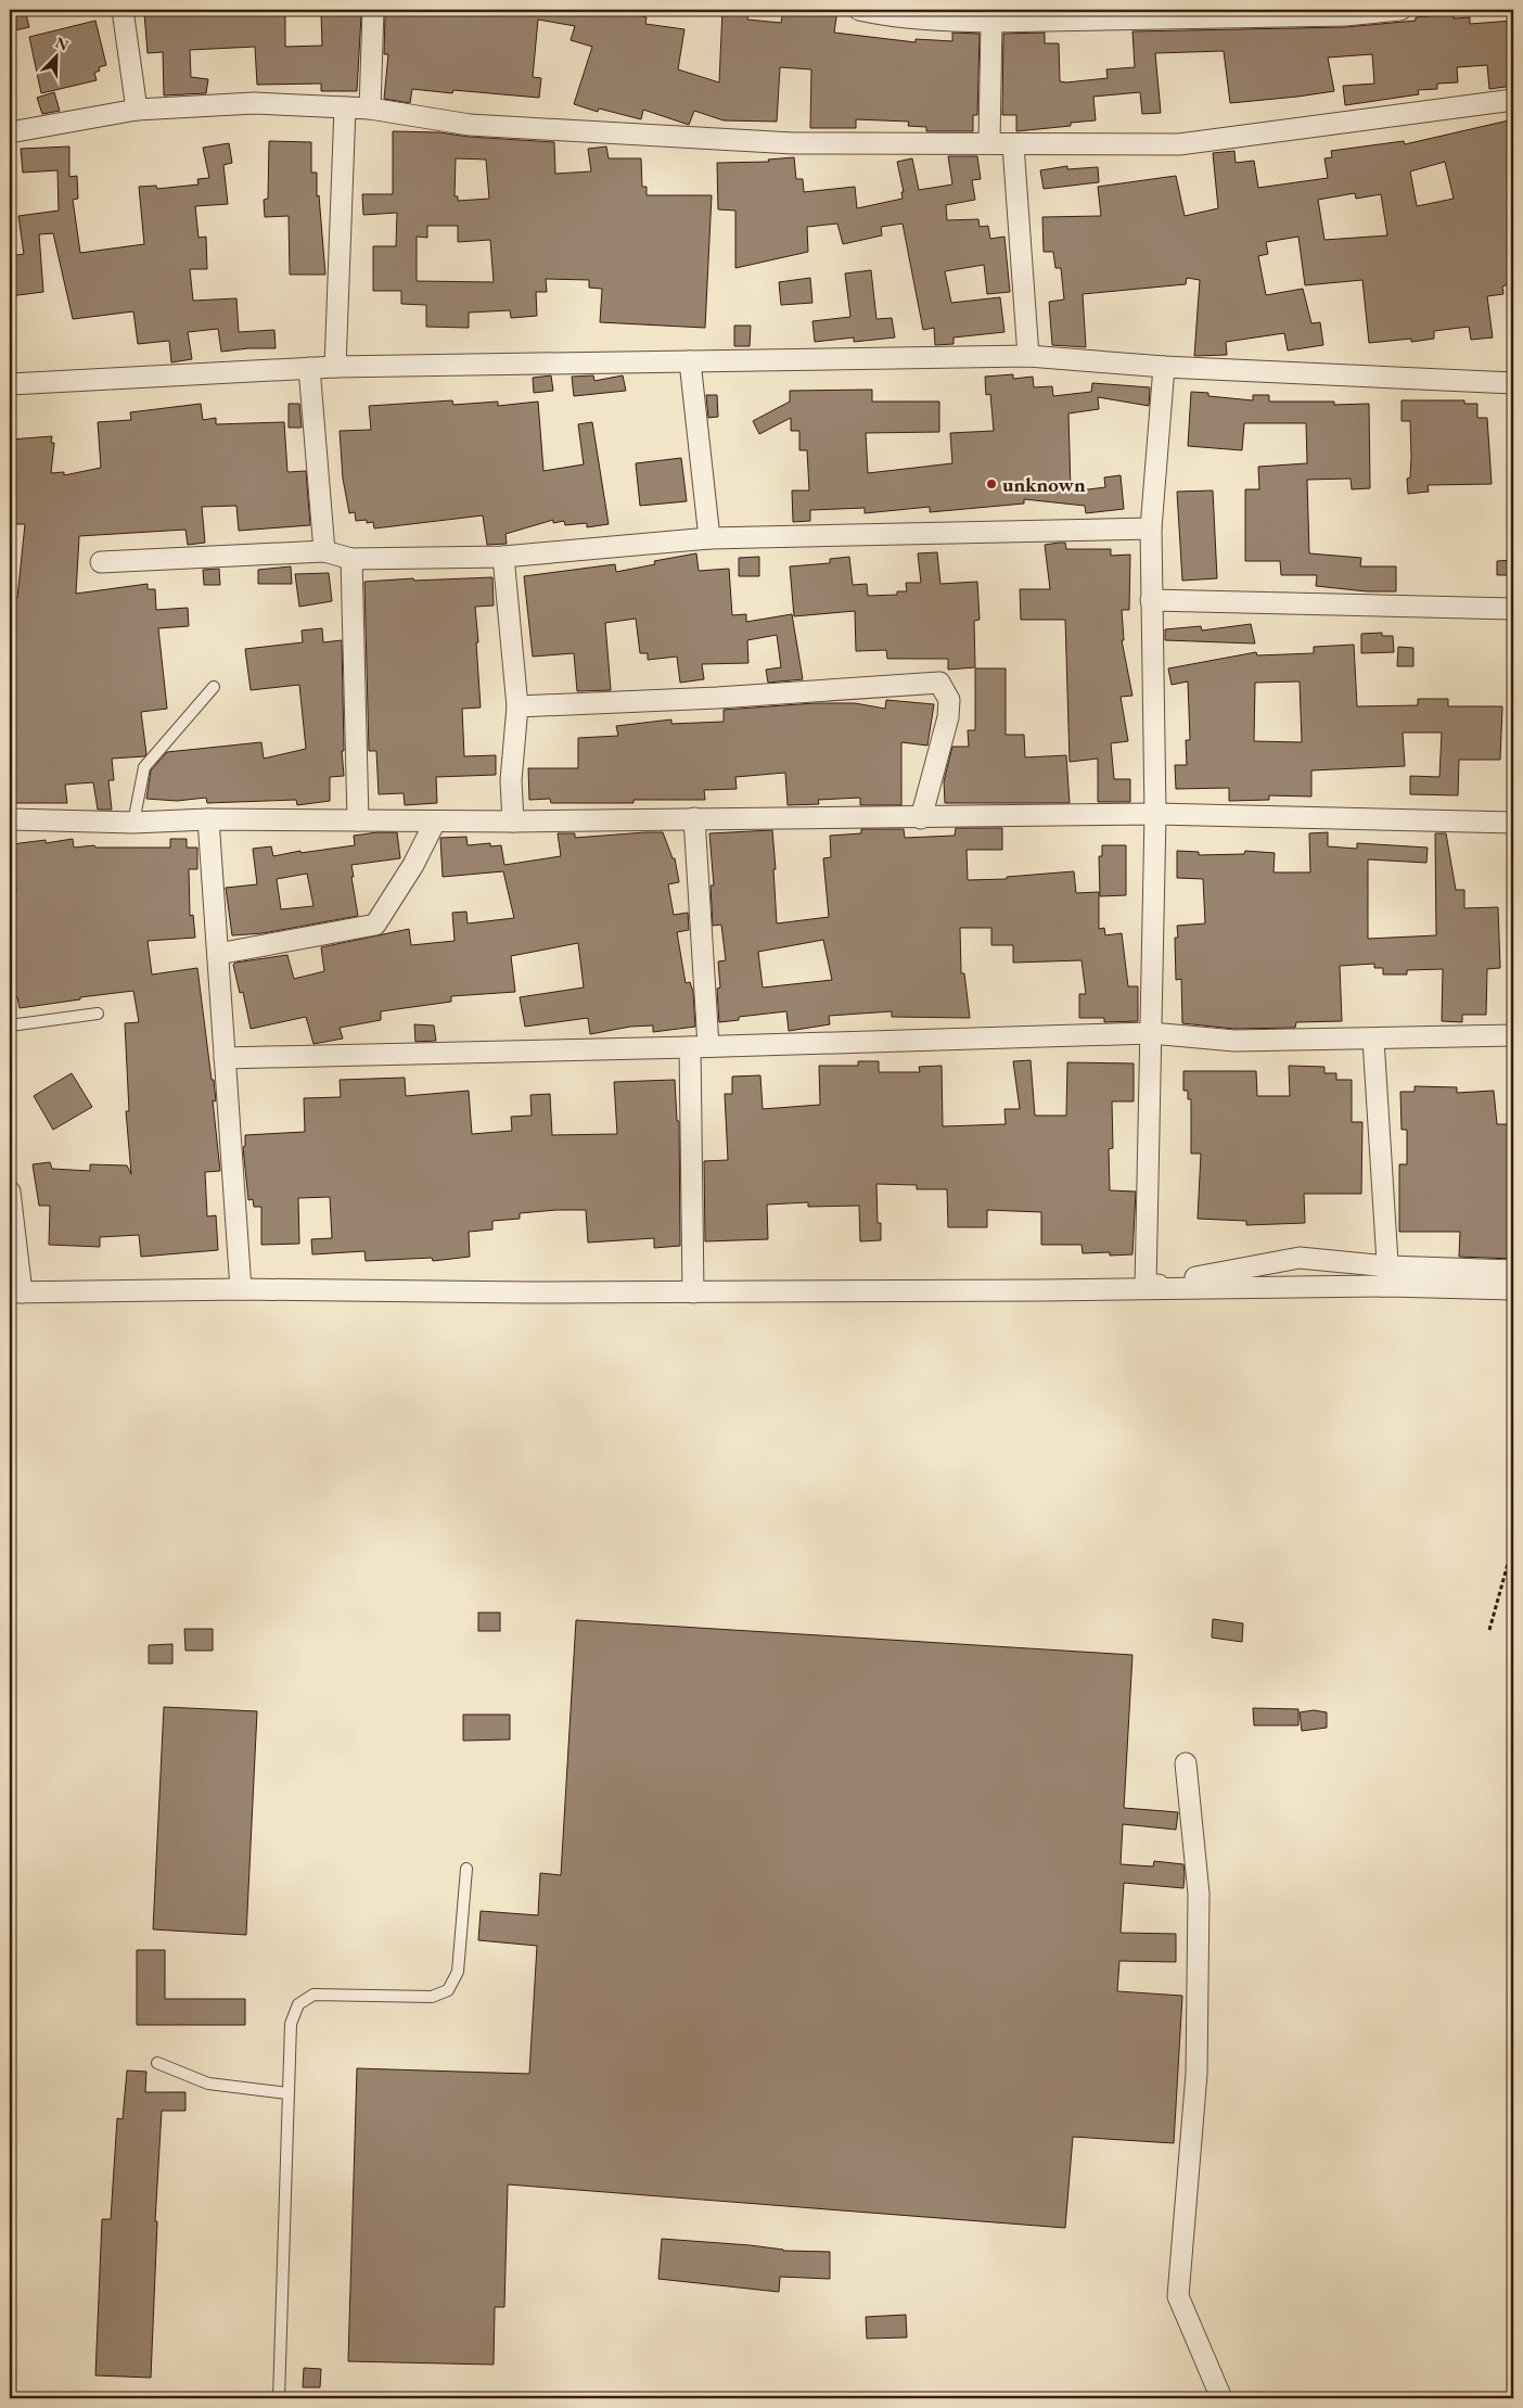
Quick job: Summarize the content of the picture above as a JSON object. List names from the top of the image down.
{
  "places": ["unknown"],
  "north": "top right"
}
